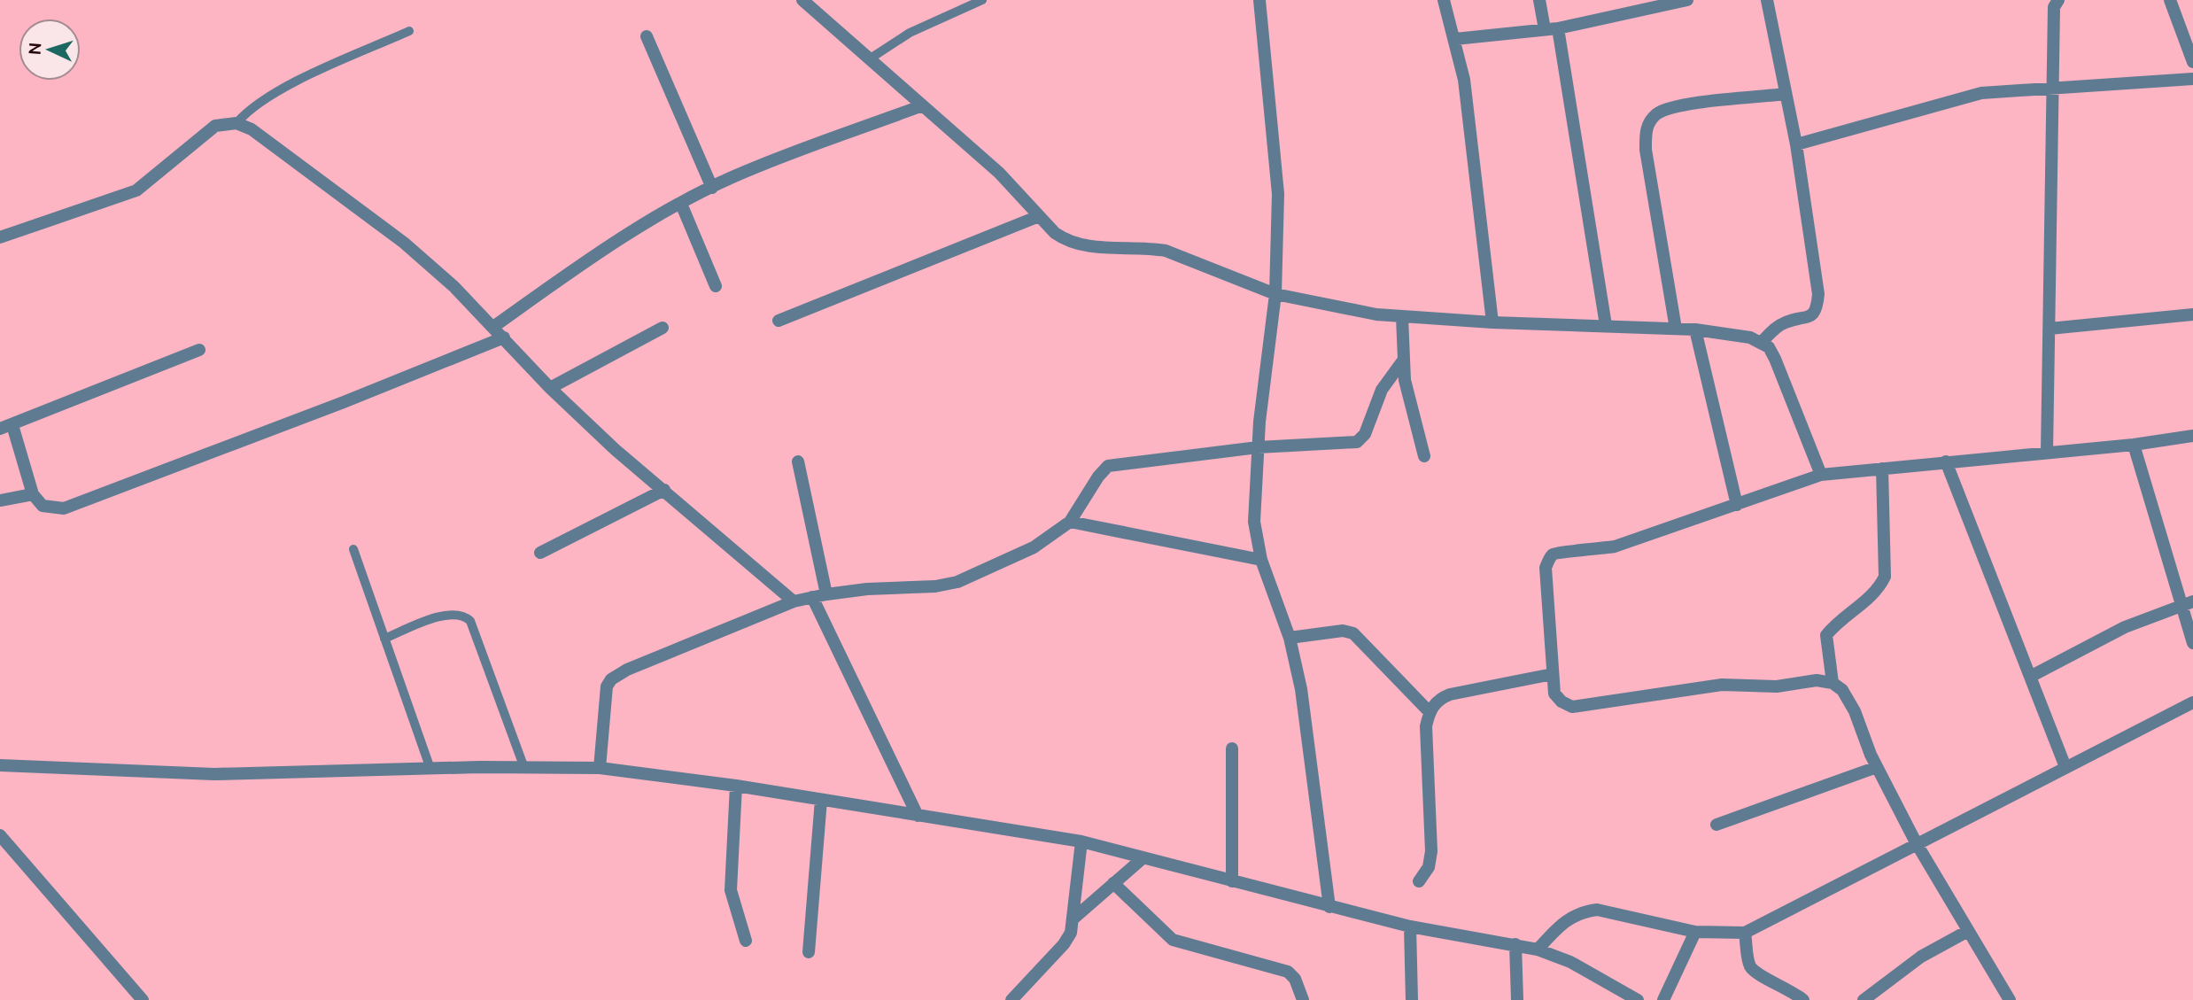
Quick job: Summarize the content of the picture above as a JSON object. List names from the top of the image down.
{
  "north": "left"
}
